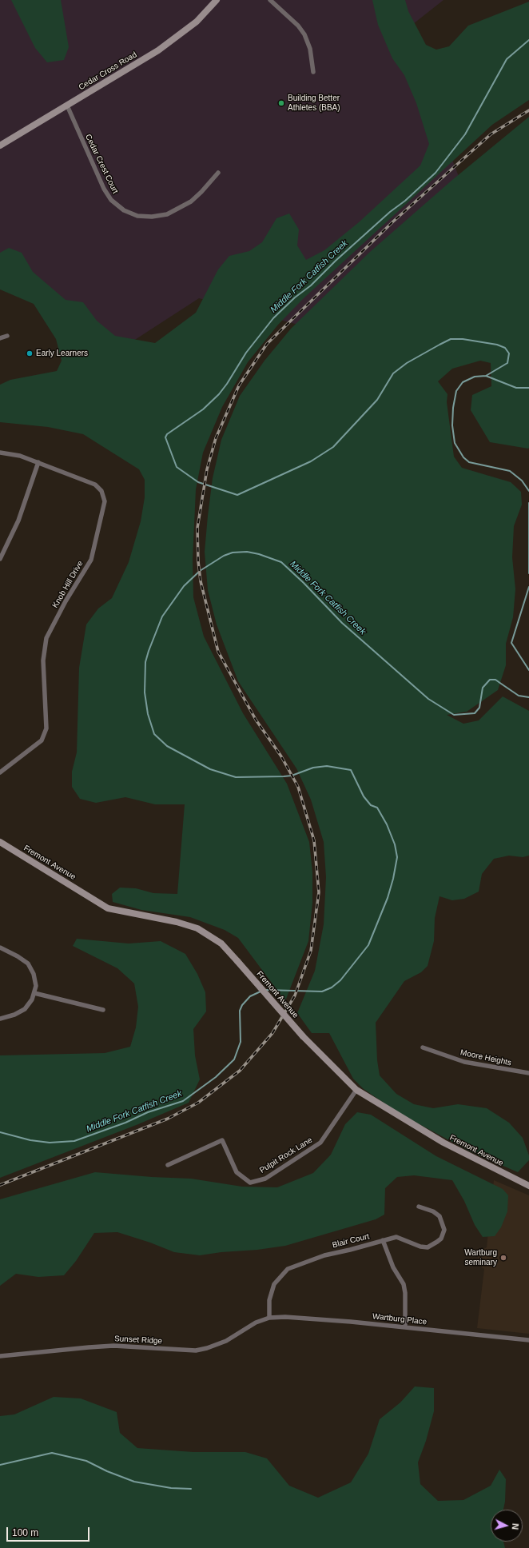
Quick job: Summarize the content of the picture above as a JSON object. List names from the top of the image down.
{
  "streets": {
    "main road": ["Cedar Cross Road", "Fremont Avenue"],
    "street": [
      "Cedar Crest Court",
      "Knob Hill Drive",
      "Moore Heights",
      "Pulpit Rock Lane",
      "Blair Court",
      "Wartburg Place",
      "Sunset Ridge"
    ]
  },
  "crossings": [
    ["Cedar Cross Road", "Cedar Crest Court"],
    ["Fremont Avenue", "Pulpit Rock Lane"],
    ["Blair Court", "Wartburg Place"],
    ["Blair Court", "Sunset Ridge"],
    ["Wartburg Place", "Sunset Ridge"]
  ],
  "water": ["Middle Fork Catfish Creek"],
  "places": ["Building Better Athletes (BBA)", "Early Learners", "Wartburg seminary"],
  "scale_bar": "100 m",
  "north": "right"
}
